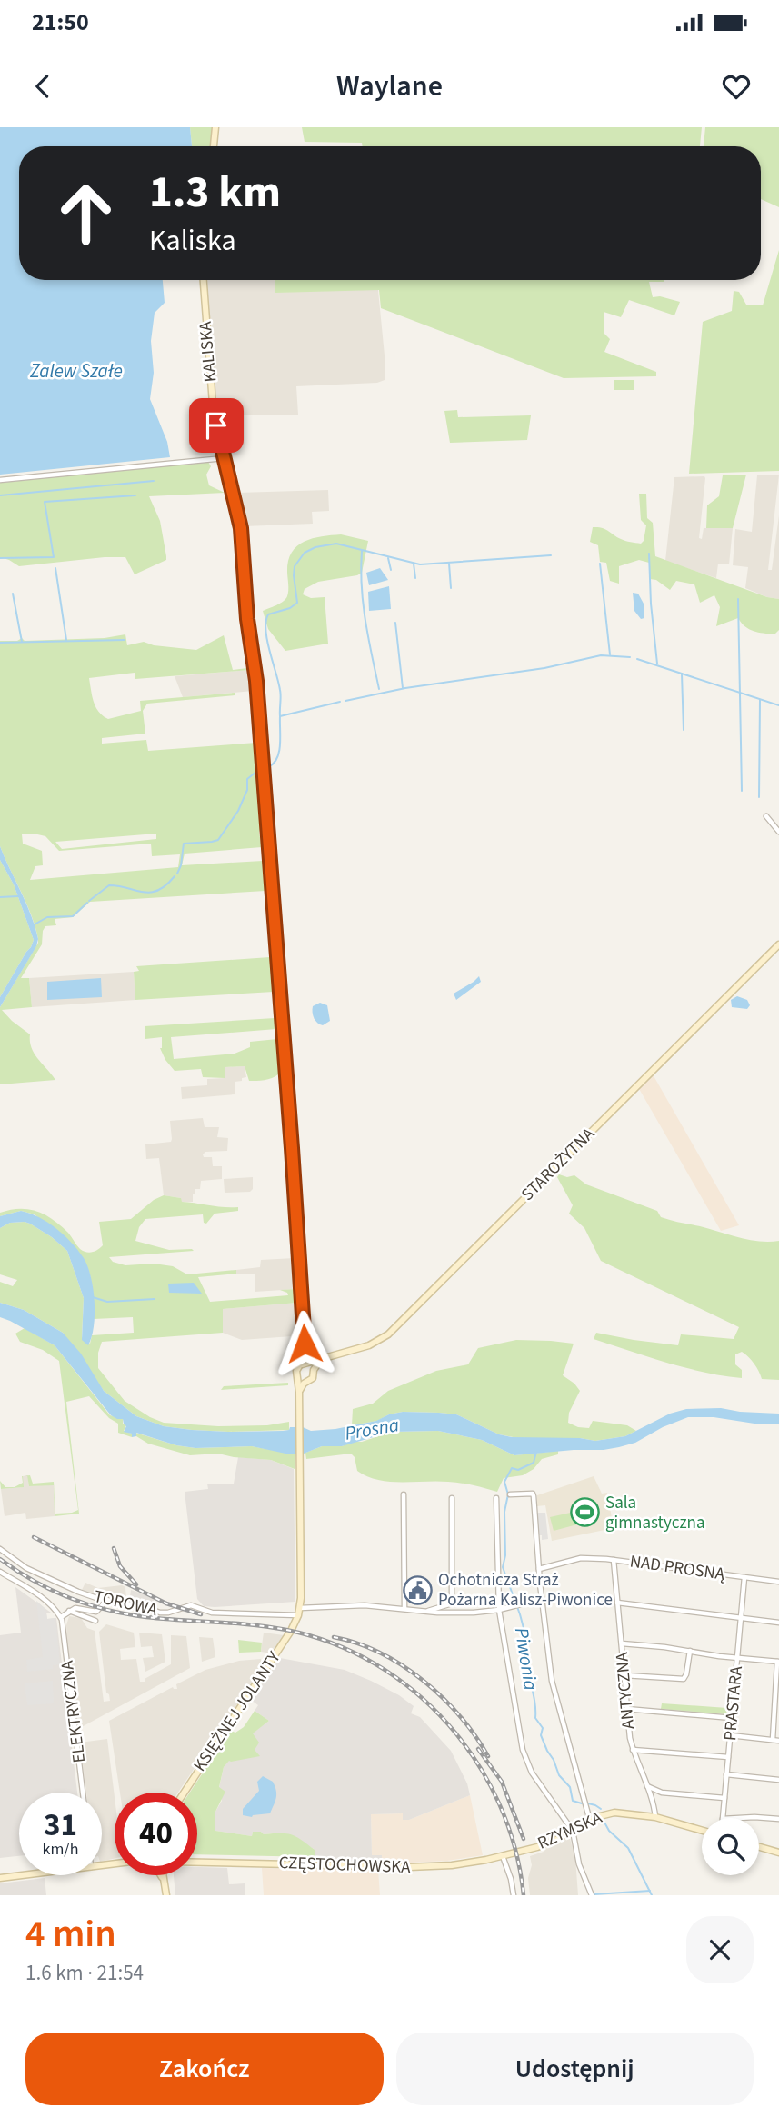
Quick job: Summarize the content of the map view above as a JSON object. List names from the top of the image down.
{
  "streets": {
    "street": [
      "KALISKA",
      "STAROŻYTNA",
      "NAD PROSNĄ",
      "TOROWA",
      "ANTYCZNA",
      "PRASTARA",
      "ELEKTRYCZNA",
      "KSIĘŻNEJ JOLANTY",
      "RZYMSKA",
      "CZĘSTOCHOWSKA"
    ]
  },
  "crossings": [
    ["KALISKA", "STAROŻYTNA"],
    ["NAD PROSNĄ", "ANTYCZNA"],
    ["NAD PROSNĄ", "PRASTARA"],
    ["TOROWA", "KSIĘŻNEJ JOLANTY"],
    ["ANTYCZNA", "RZYMSKA"],
    ["RZYMSKA", "CZĘSTOCHOWSKA"]
  ],
  "water": ["Zalew Szałe", "Prosna", "Piwonia"],
  "places": {
    "sports": ["Sala gimnastyczna"],
    "public building": ["Ochotnicza Straż Pożarna Kalisz-Piwonice"]
  },
  "page": {
    "status": "21:50",
    "header": "Waylane",
    "turn": ["1.3 km", "Kaliska"],
    "speed": "31 km/h",
    "limit": "40",
    "heading": ["4 min", "1.6 km · 21:54"],
    "buttons": ["Zakończ", "Udostępnij"]
  }
}
